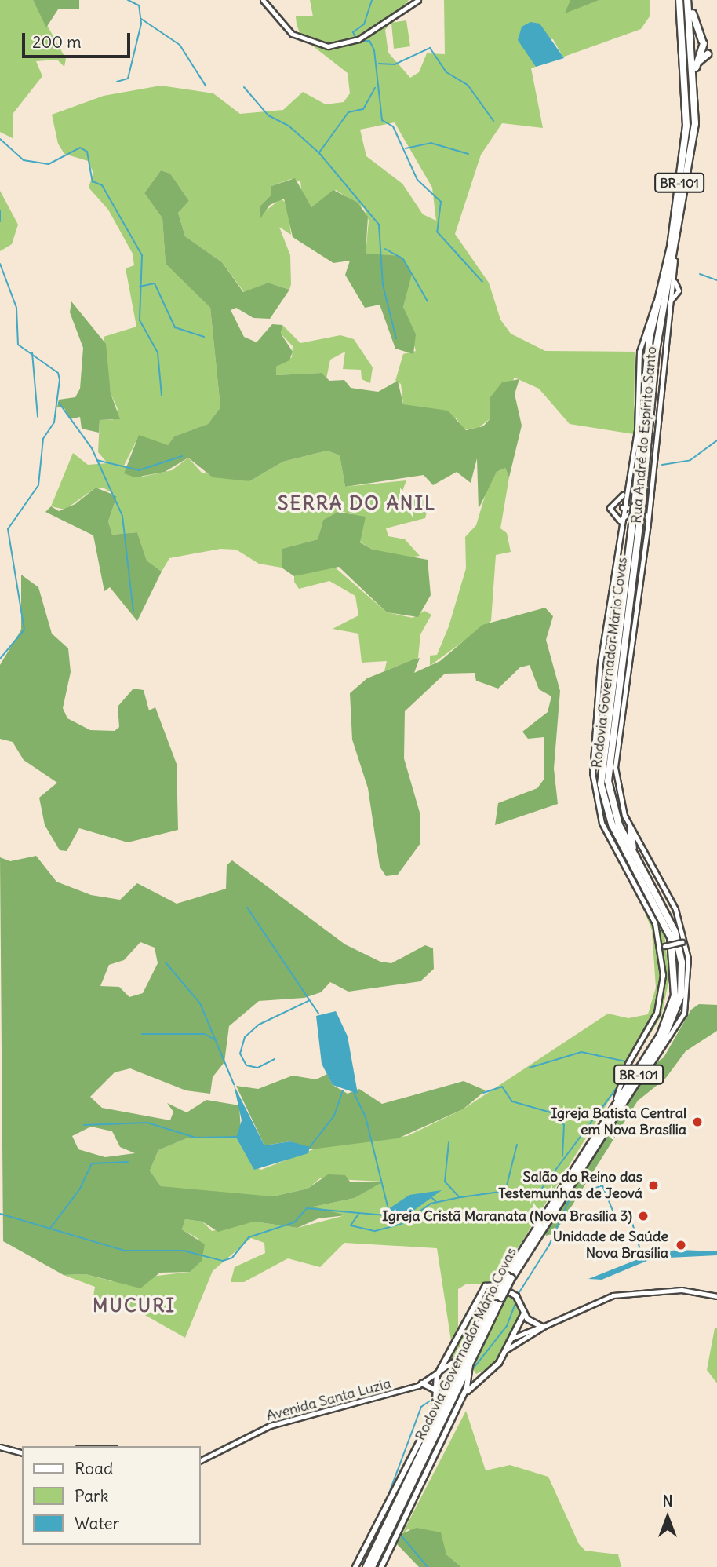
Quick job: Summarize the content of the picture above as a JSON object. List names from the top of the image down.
{
  "streets": {
    "highway": ["BR-101", "Rodovia Governador Mário Covas"],
    "street": ["Rua André do Espírito Santo", "Avenida Santa Luzia"]
  },
  "crossings": [
    ["Rua André do Espírito Santo", "Rodovia Governador Mário Covas"]
  ],
  "districts": ["SERRA DO ANIL", "MUCURI"],
  "places": [
    "Igreja Batista Central em Nova Brasília",
    "Salão do Reino das Testemunhas de Jeová",
    "Igreja Cristã Maranata (Nova Brasília 3)",
    "Unidade de Saúde Nova Brasília"
  ],
  "legend": ["Road", "Park", "Water"],
  "scale_bar": "200 m",
  "north": "top"
}
